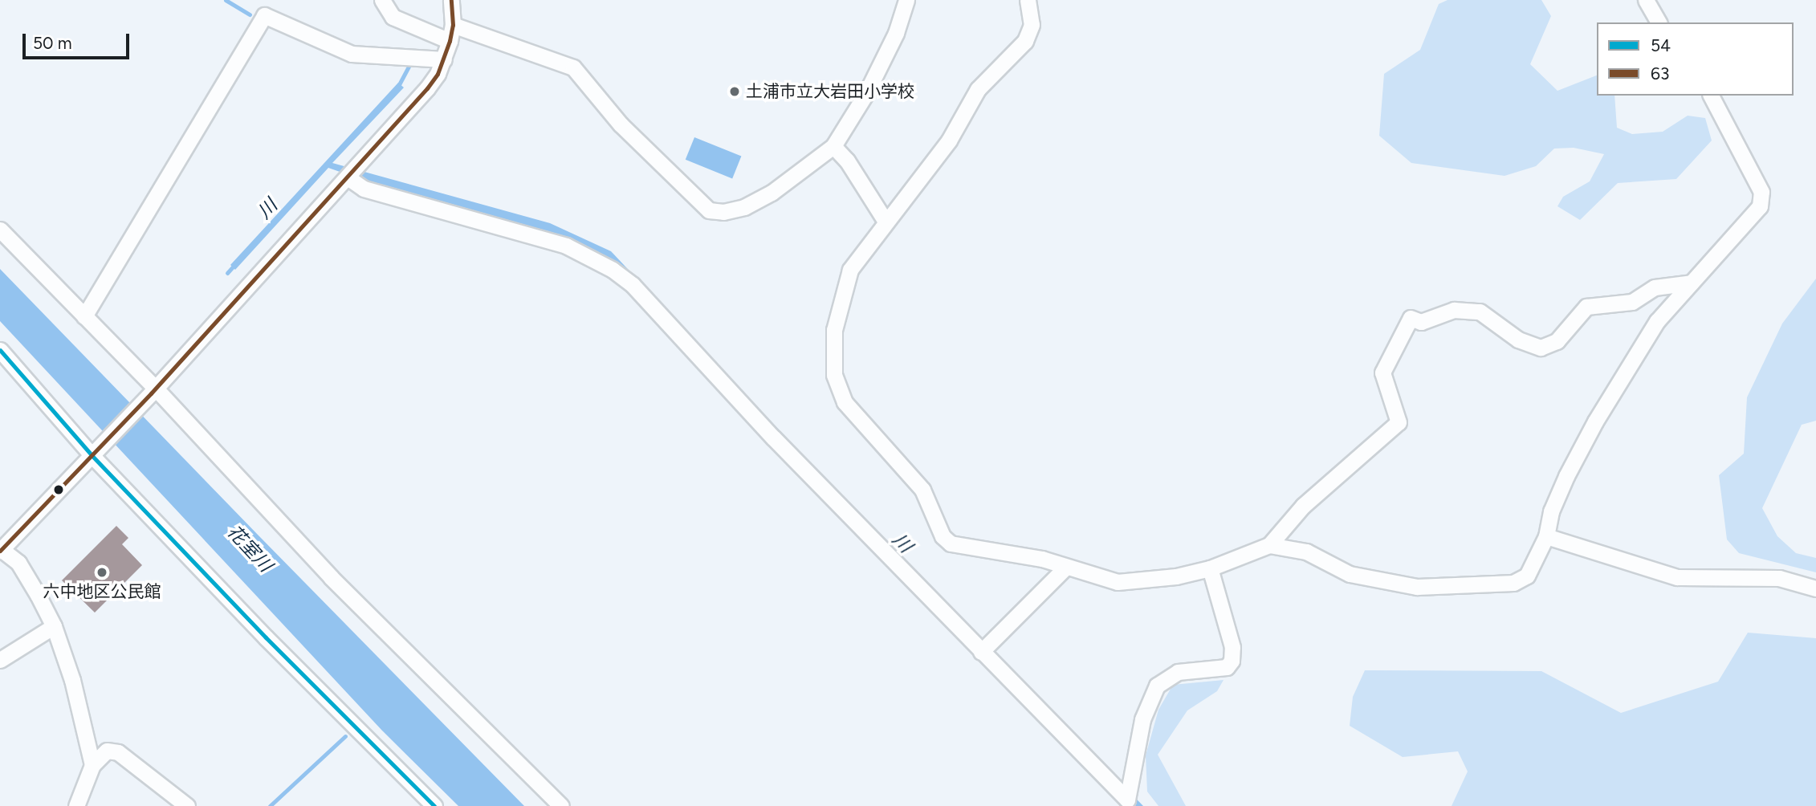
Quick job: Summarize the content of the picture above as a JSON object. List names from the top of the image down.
{
  "water": ["川", "花室川"],
  "places": ["土浦市立大岩田小学校", "六中地区公民館"],
  "lines": ["transit line 63", "transit line 54"],
  "legend": ["54", "63"],
  "scale_bar": "50 m"
}
